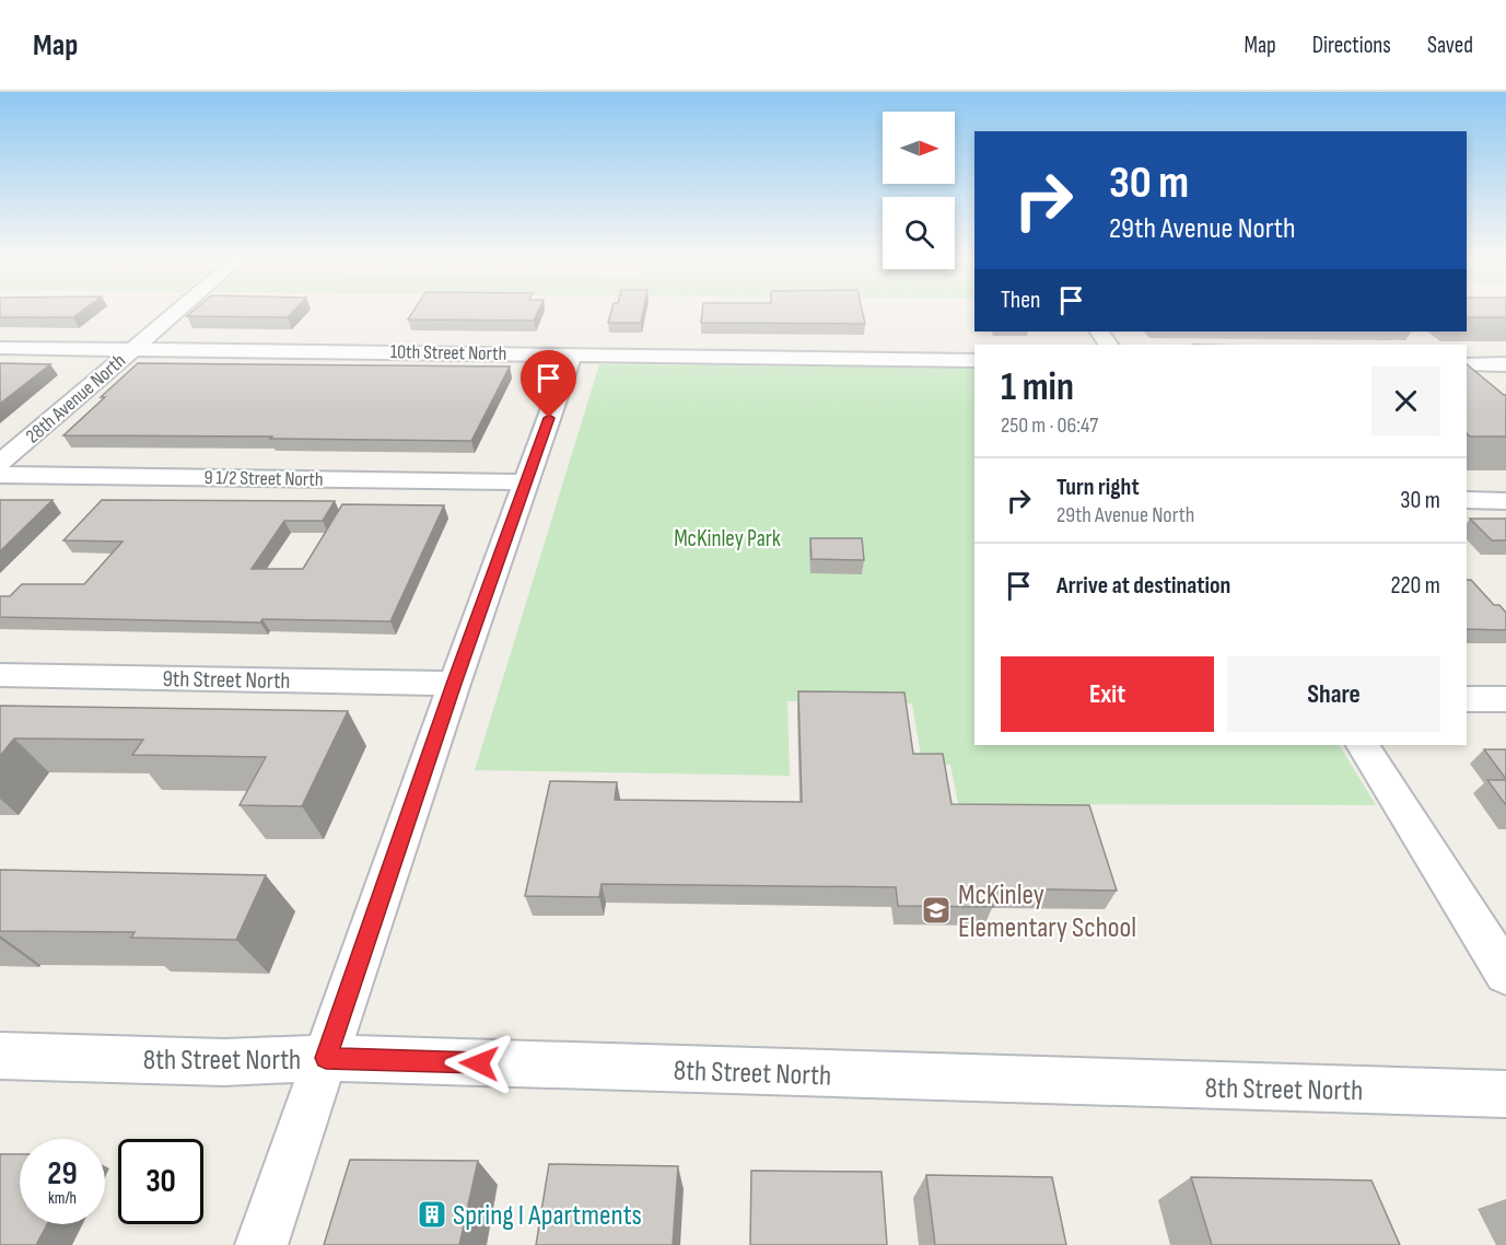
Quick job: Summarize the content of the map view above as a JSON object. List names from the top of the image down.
{
  "streets": {
    "street": [
      "10th Street North",
      "28th Avenue North",
      "9 1/2 Street North",
      "9th Street North",
      "8th Street North"
    ]
  },
  "crossings": [
    ["10th Street North", "28th Avenue North"]
  ],
  "parks": ["McKinley Park"],
  "places": {
    "school or university": ["McKinley Elementary School"],
    "building": ["Spring I Apartments"]
  },
  "north": "right",
  "page": {
    "header": "Map",
    "nav": ["Map", "Directions", "Saved"],
    "turn": ["30 m", "29th Avenue North"],
    "then": "Then",
    "heading": ["1 min", "250 m · 06:47"],
    "list": [
      {
        "name": "Turn right",
        "note": "29th Avenue North",
        "value": "30 m"
      },
      {
        "name": "Arrive at destination",
        "value": "220 m"
      }
    ],
    "buttons": ["Exit", "Share"],
    "speed": "29 km/h",
    "limit": "30"
  }
}
